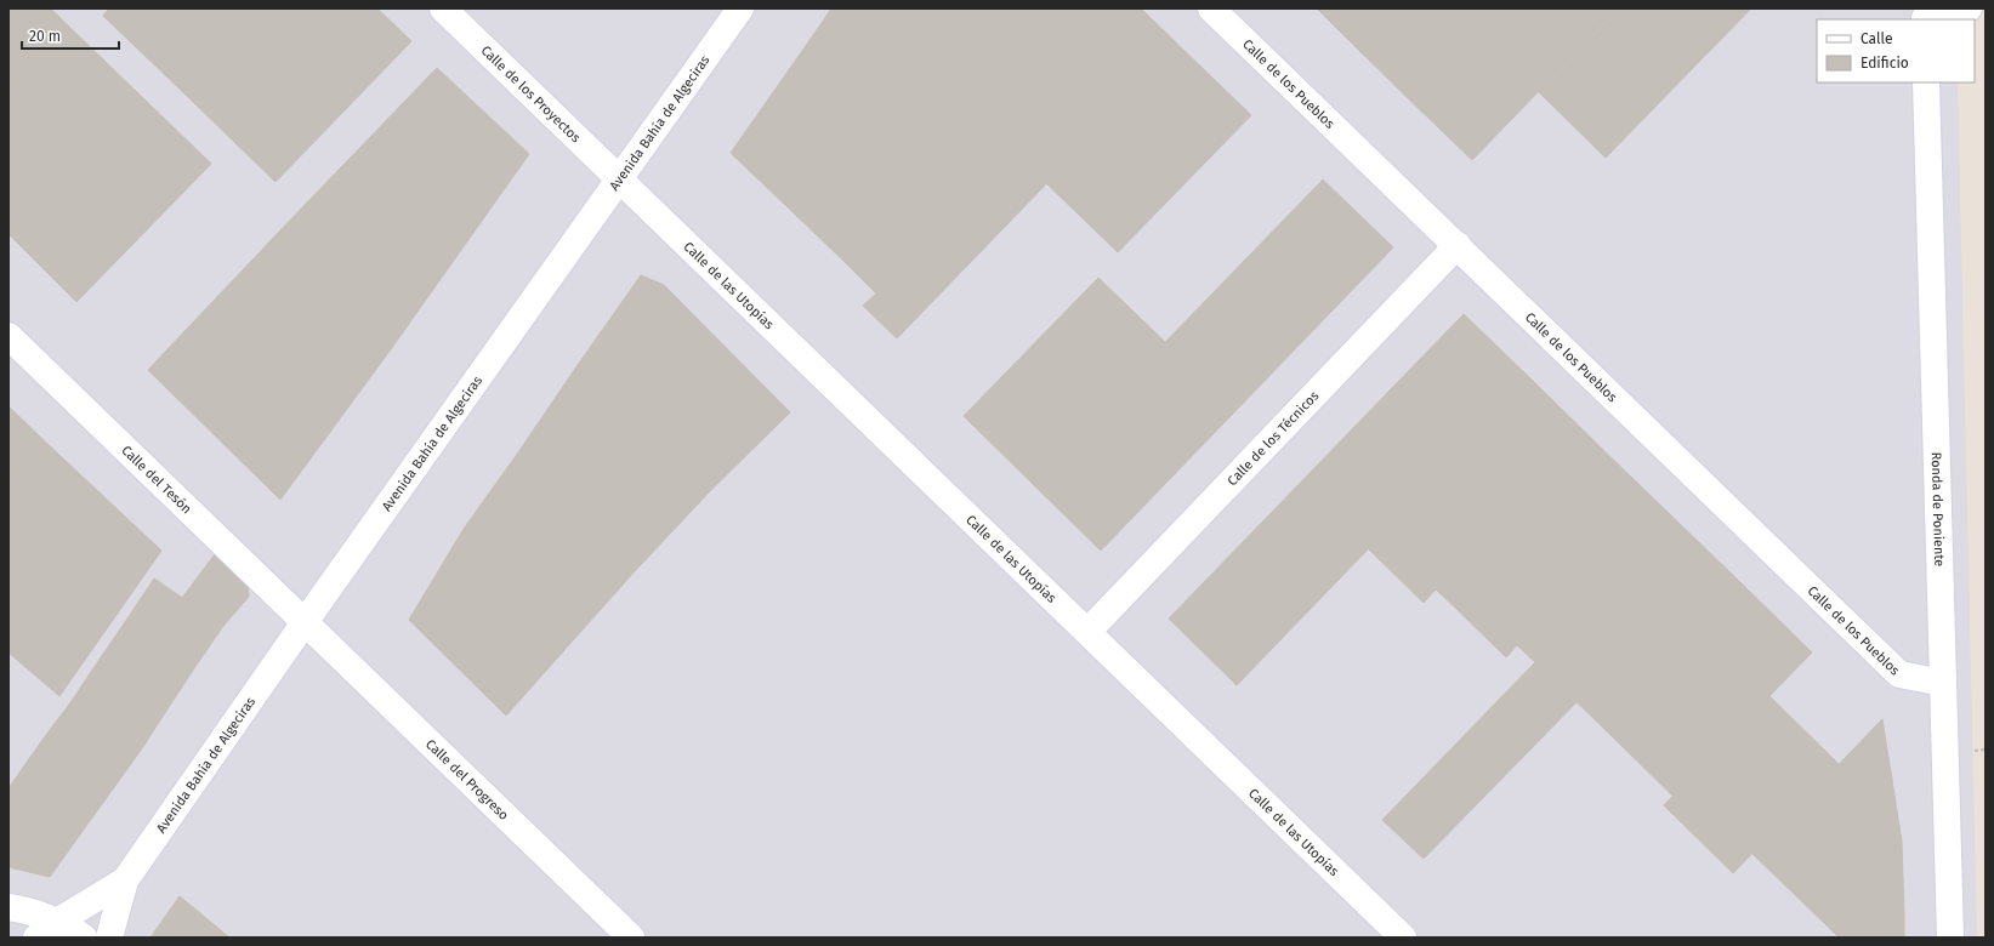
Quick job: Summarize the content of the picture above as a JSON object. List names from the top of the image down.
{
  "streets": {
    "street": [
      "Calle de los Pueblos",
      "Calle de los Proyectos",
      "Avenida Bahía de Algeciras",
      "Calle de las Utopías",
      "Calle de los Técnicos",
      "Calle del Tesón",
      "Ronda de Poniente",
      "Calle del Progreso"
    ]
  },
  "crossings": [
    ["Calle de los Pueblos", "Calle de los Técnicos"],
    ["Calle de los Pueblos", "Ronda de Poniente"],
    ["Calle de los Proyectos", "Avenida Bahía de Algeciras"],
    ["Calle de los Proyectos", "Calle de las Utopías"],
    ["Avenida Bahía de Algeciras", "Calle de las Utopías"],
    ["Avenida Bahía de Algeciras", "Calle del Tesón"],
    ["Avenida Bahía de Algeciras", "Calle del Progreso"],
    ["Calle de las Utopías", "Calle de los Técnicos"],
    ["Calle del Tesón", "Calle del Progreso"]
  ],
  "legend": ["Calle", "Edificio"],
  "scale_bar": "20 m"
}
